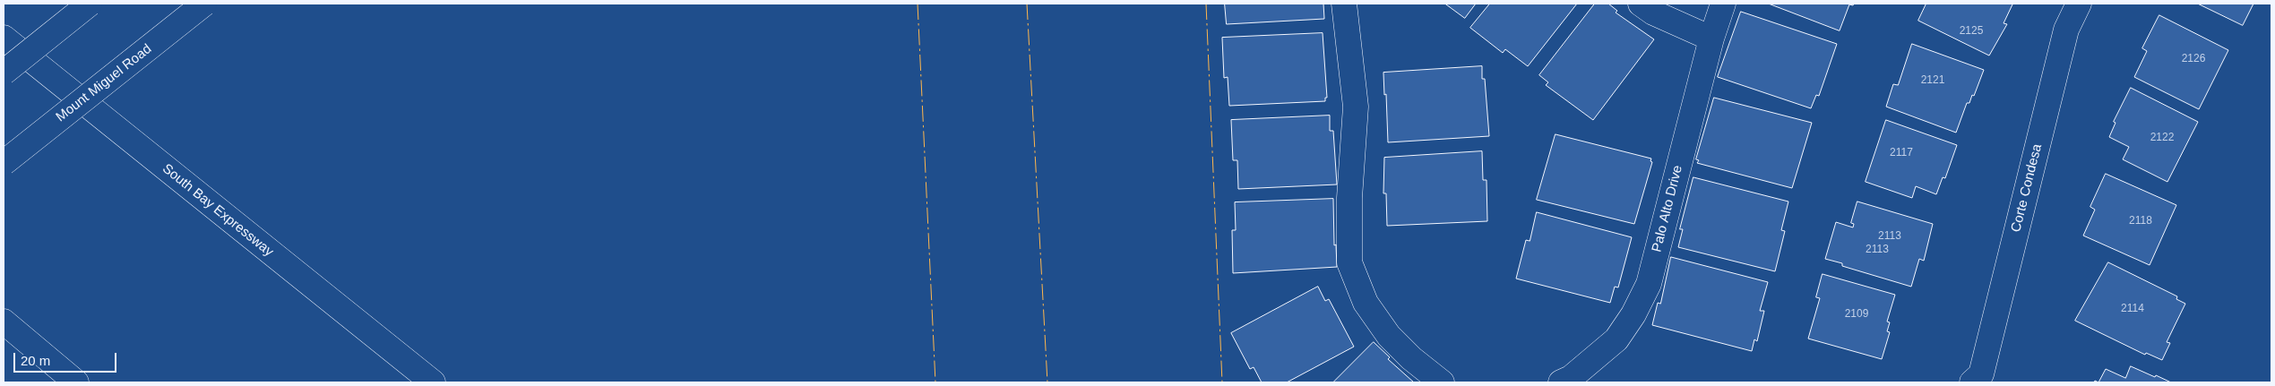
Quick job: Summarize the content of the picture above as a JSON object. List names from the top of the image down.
{
  "streets": {
    "main road": [
      "Mount Miguel Road",
      "Corte Condesa",
      "Palo Alto Drive",
      "South Bay Expressway"
    ]
  },
  "house_numbers": [
    "2125",
    "2126",
    "2121",
    "2122",
    "2117",
    "2118",
    "2113",
    "2113",
    "2114",
    "2109"
  ],
  "scale_bar": "20 m"
}
